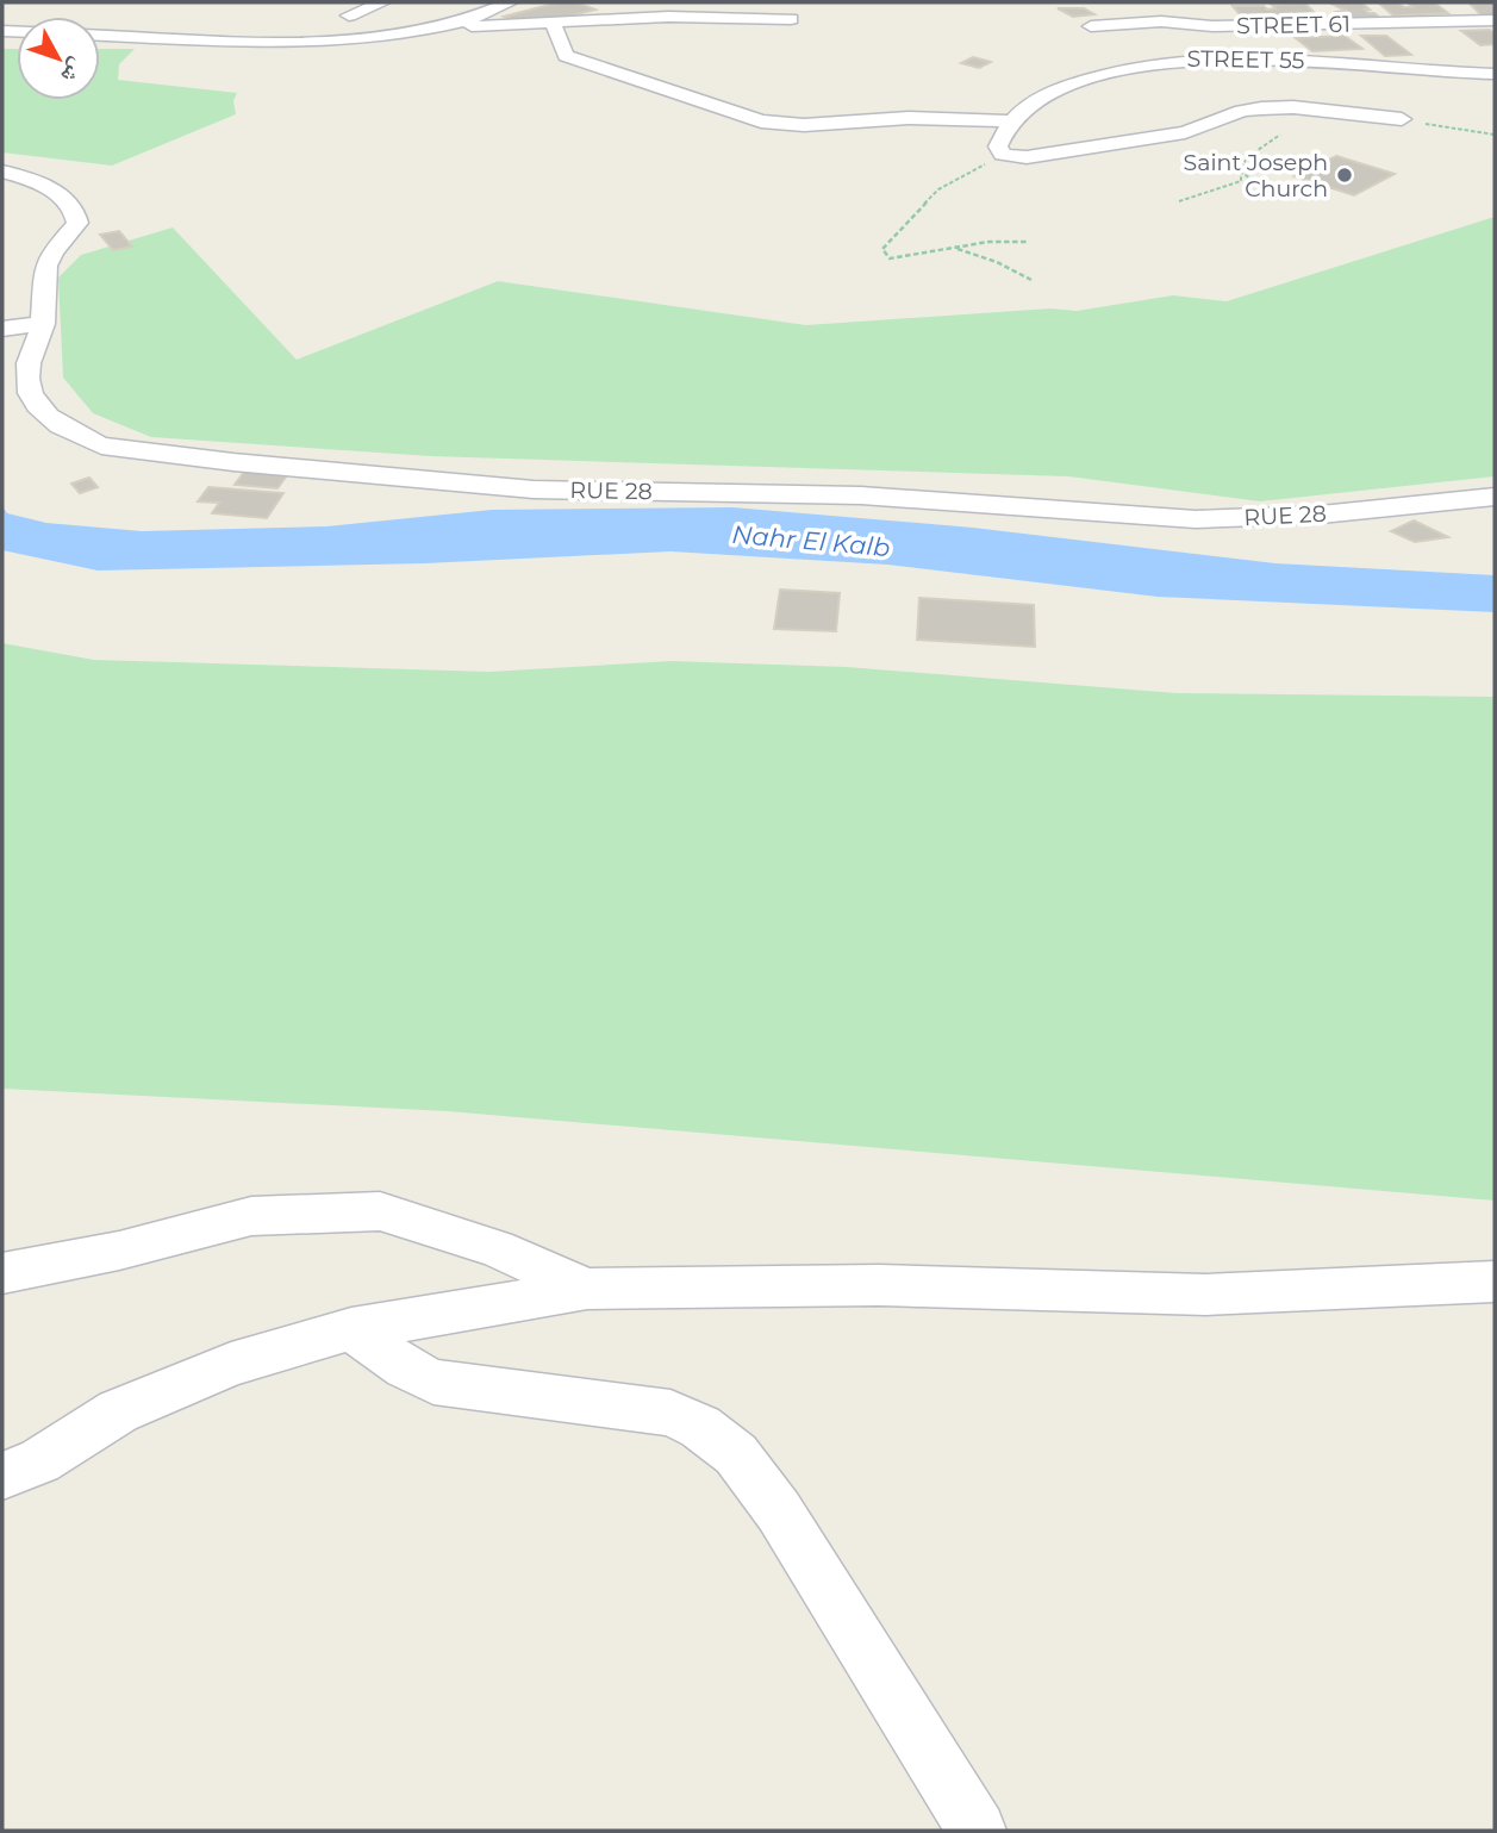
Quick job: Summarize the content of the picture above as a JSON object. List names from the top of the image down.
{
  "streets": {
    "street": ["STREET 61", "STREET 55", "RUE 28"]
  },
  "water": ["Nahr El Kalb"],
  "places": ["Saint Joseph Church"],
  "north": "bottom right"
}
